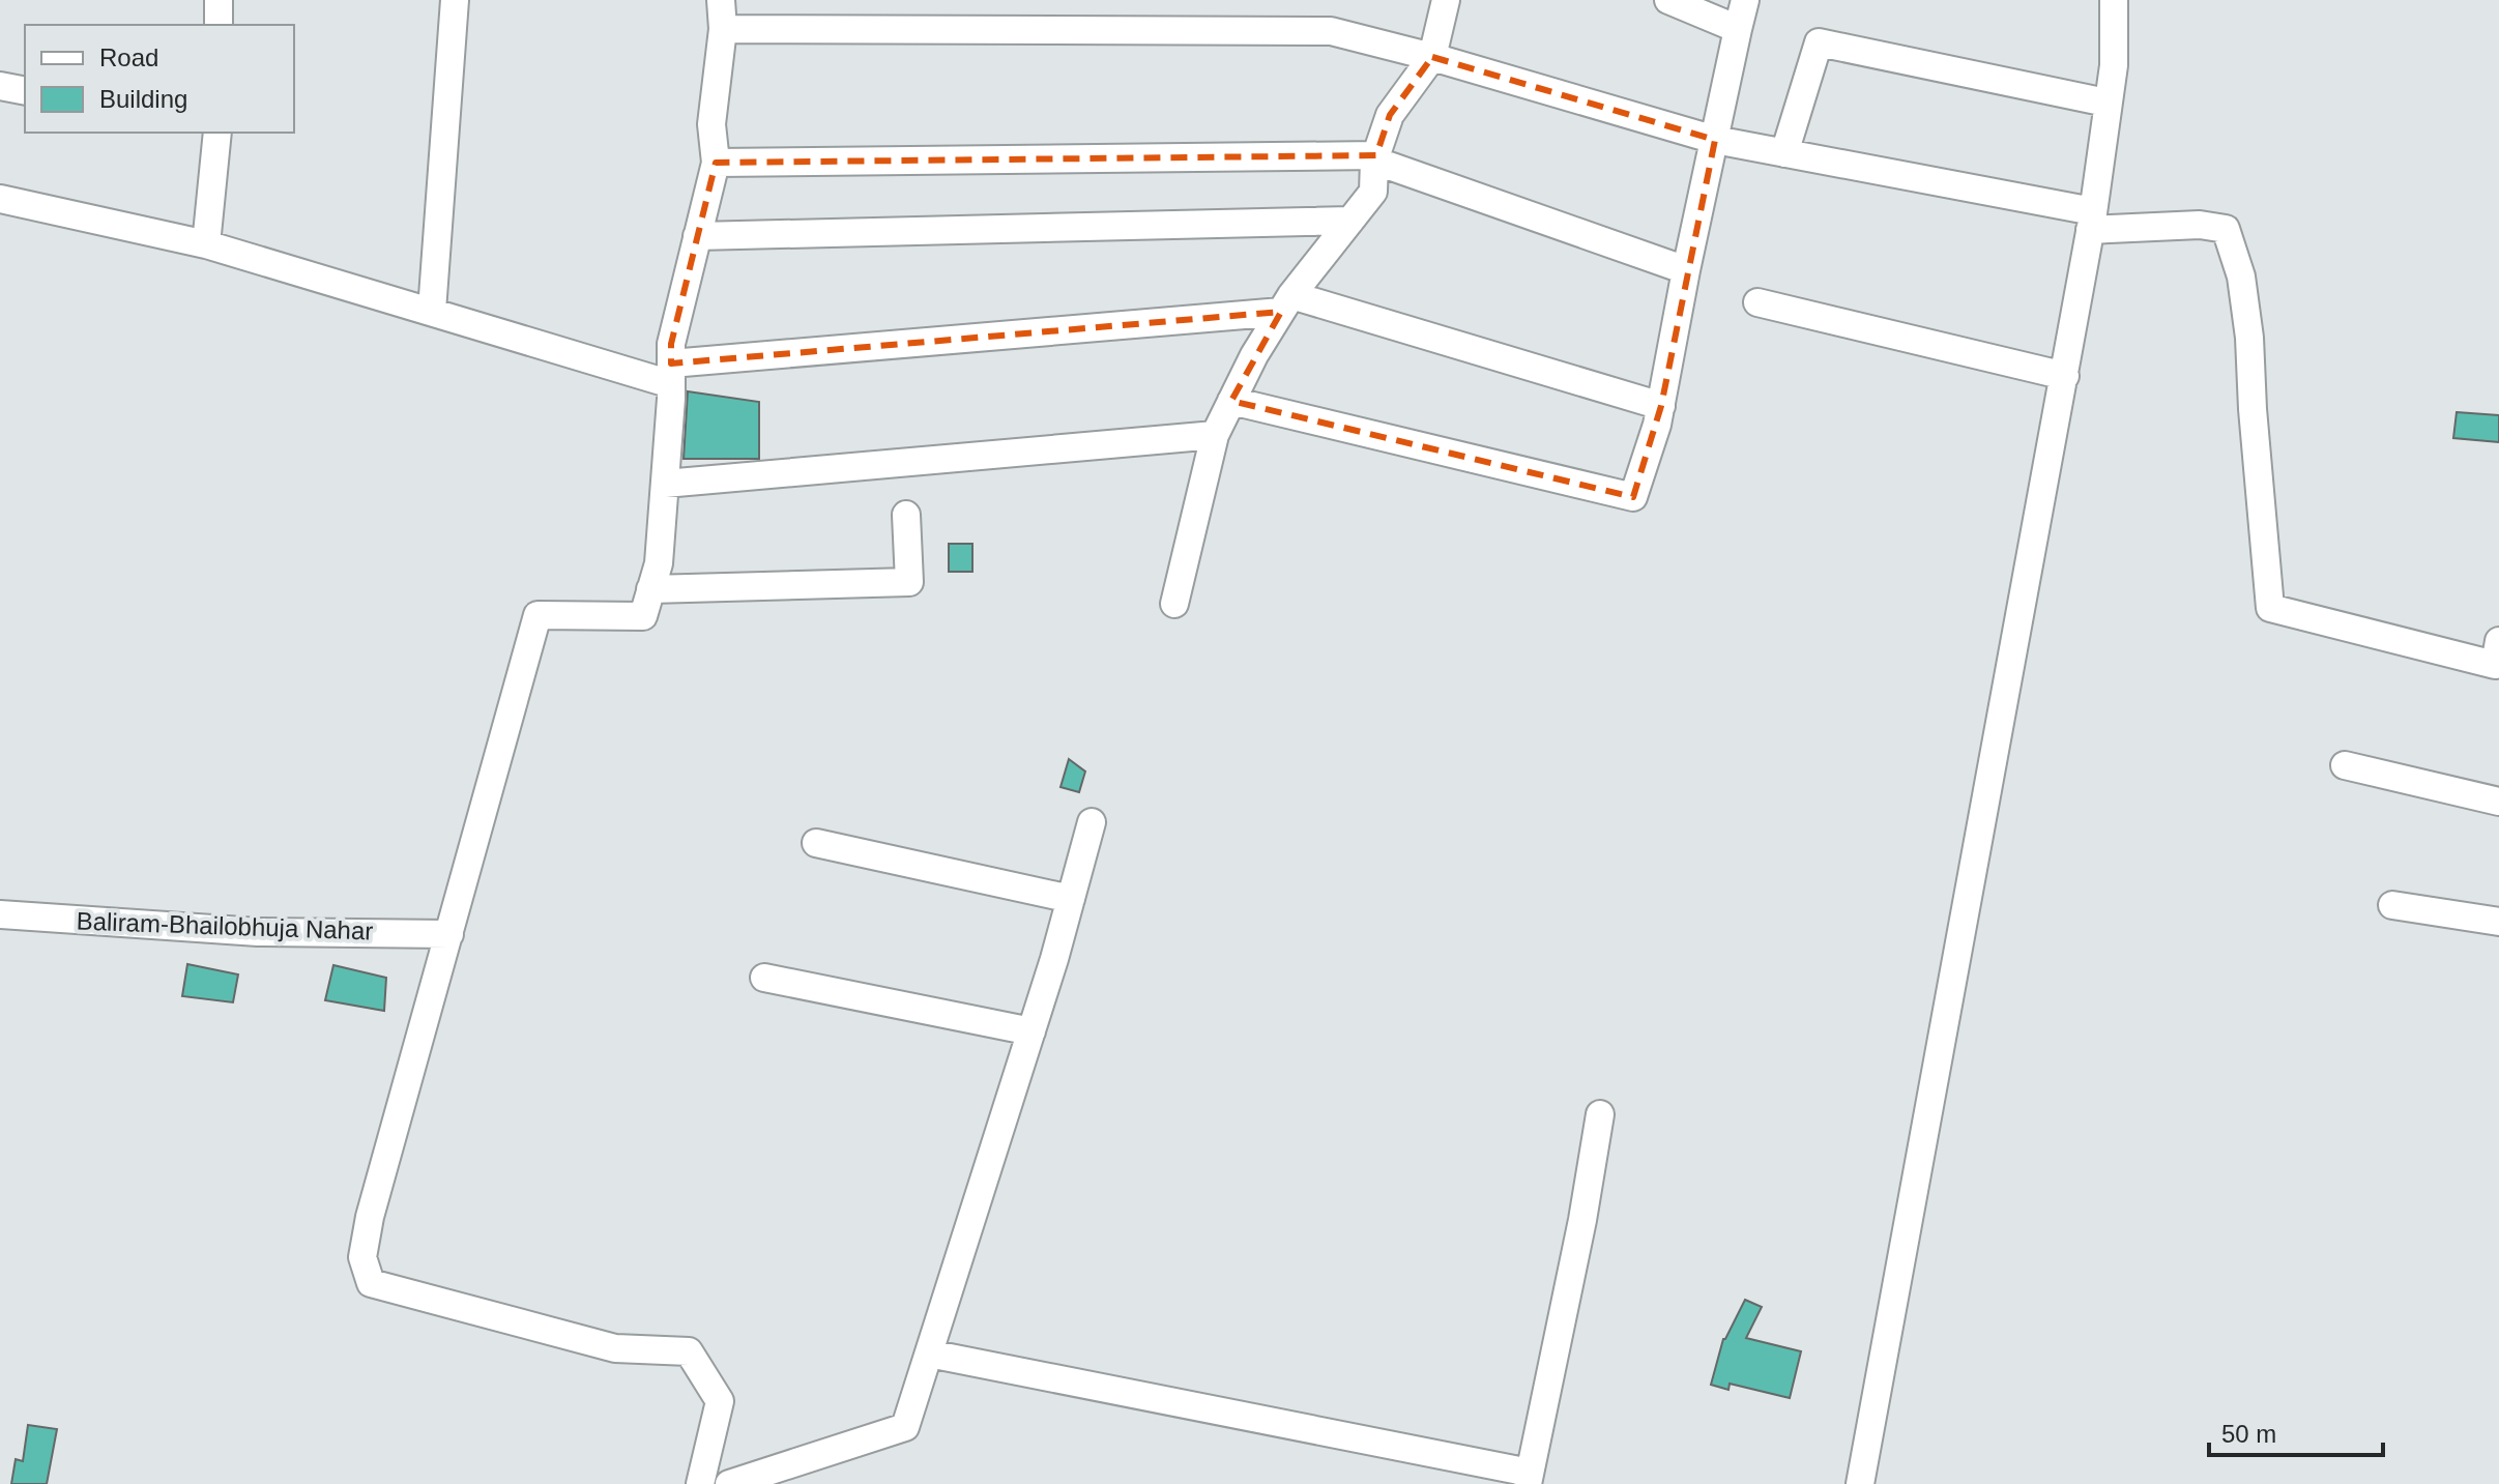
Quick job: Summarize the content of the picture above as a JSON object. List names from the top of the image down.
{
  "streets": {
    "street": ["Baliram-Bhailobhuja Nahar"]
  },
  "legend": ["Road", "Building"],
  "scale_bar": "50 m"
}
